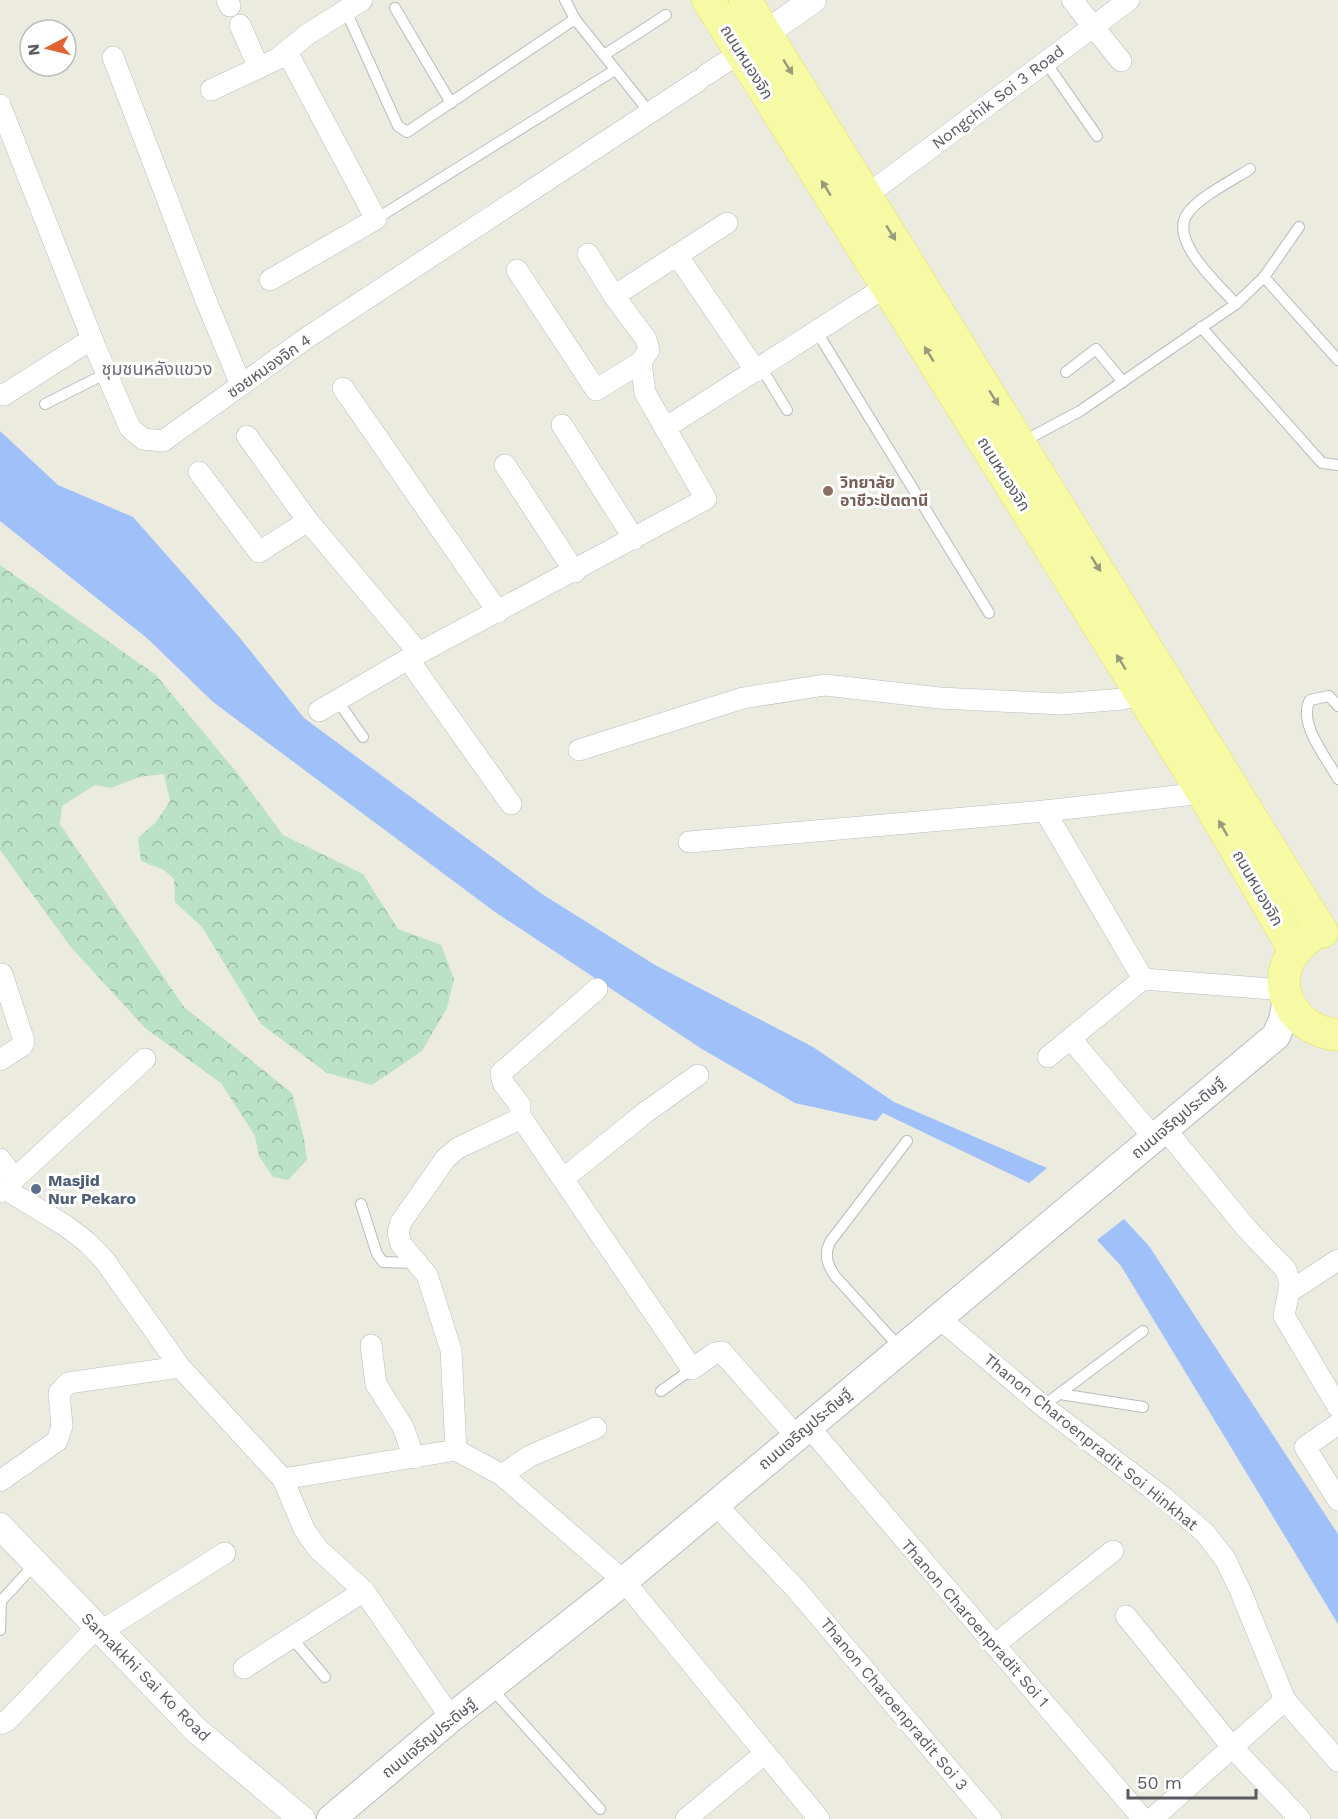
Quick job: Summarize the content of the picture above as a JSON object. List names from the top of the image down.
{
  "streets": {
    "main road": ["ถนนหนองจิก", "ถนนเจริญประดิษฐ์"],
    "street": [
      "Nongchik Soi 3 Road",
      "ซอยหนองจิก 4",
      "Thanon Charoenpradit Soi Hinkhat",
      "Thanon Charoenpradit Soi 1",
      "Samakkhi Sai Ko Road",
      "Thanon Charoenpradit Soi 3"
    ]
  },
  "crossings": [
    ["ถนนหนองจิก", "Nongchik Soi 3 Road"],
    ["ถนนหนองจิก", "ซอยหนองจิก 4"],
    ["ถนนเจริญประดิษฐ์", "Thanon Charoenpradit Soi Hinkhat"],
    ["ถนนเจริญประดิษฐ์", "Thanon Charoenpradit Soi 1"],
    ["ถนนเจริญประดิษฐ์", "Thanon Charoenpradit Soi 3"]
  ],
  "districts": ["ชุมชนหลังแขวง"],
  "places": ["วิทยาลัย อาชีวะปัตตานี", "Masjid Nur Pekaro"],
  "scale_bar": "50 m",
  "north": "left"
}
